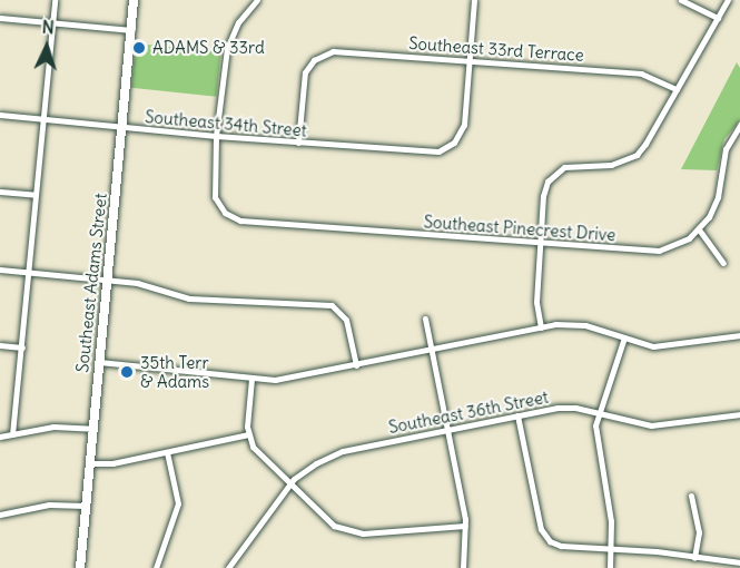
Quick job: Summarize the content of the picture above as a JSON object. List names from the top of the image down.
{
  "streets": {
    "main road": ["Southeast Adams Street"],
    "street": [
      "Southeast 33rd Terrace",
      "Southeast 34th Street",
      "Southeast Pinecrest Drive",
      "Southeast 36th Street"
    ]
  },
  "crossings": [
    ["Southeast 33rd Terrace", "Southeast 34th Street"],
    ["Southeast 34th Street", "Southeast Pinecrest Drive"],
    ["Southeast 34th Street", "Southeast Adams Street"]
  ],
  "places": ["ADAMS & 33rd", "35th Terr & Adams"],
  "north": "top"
}
